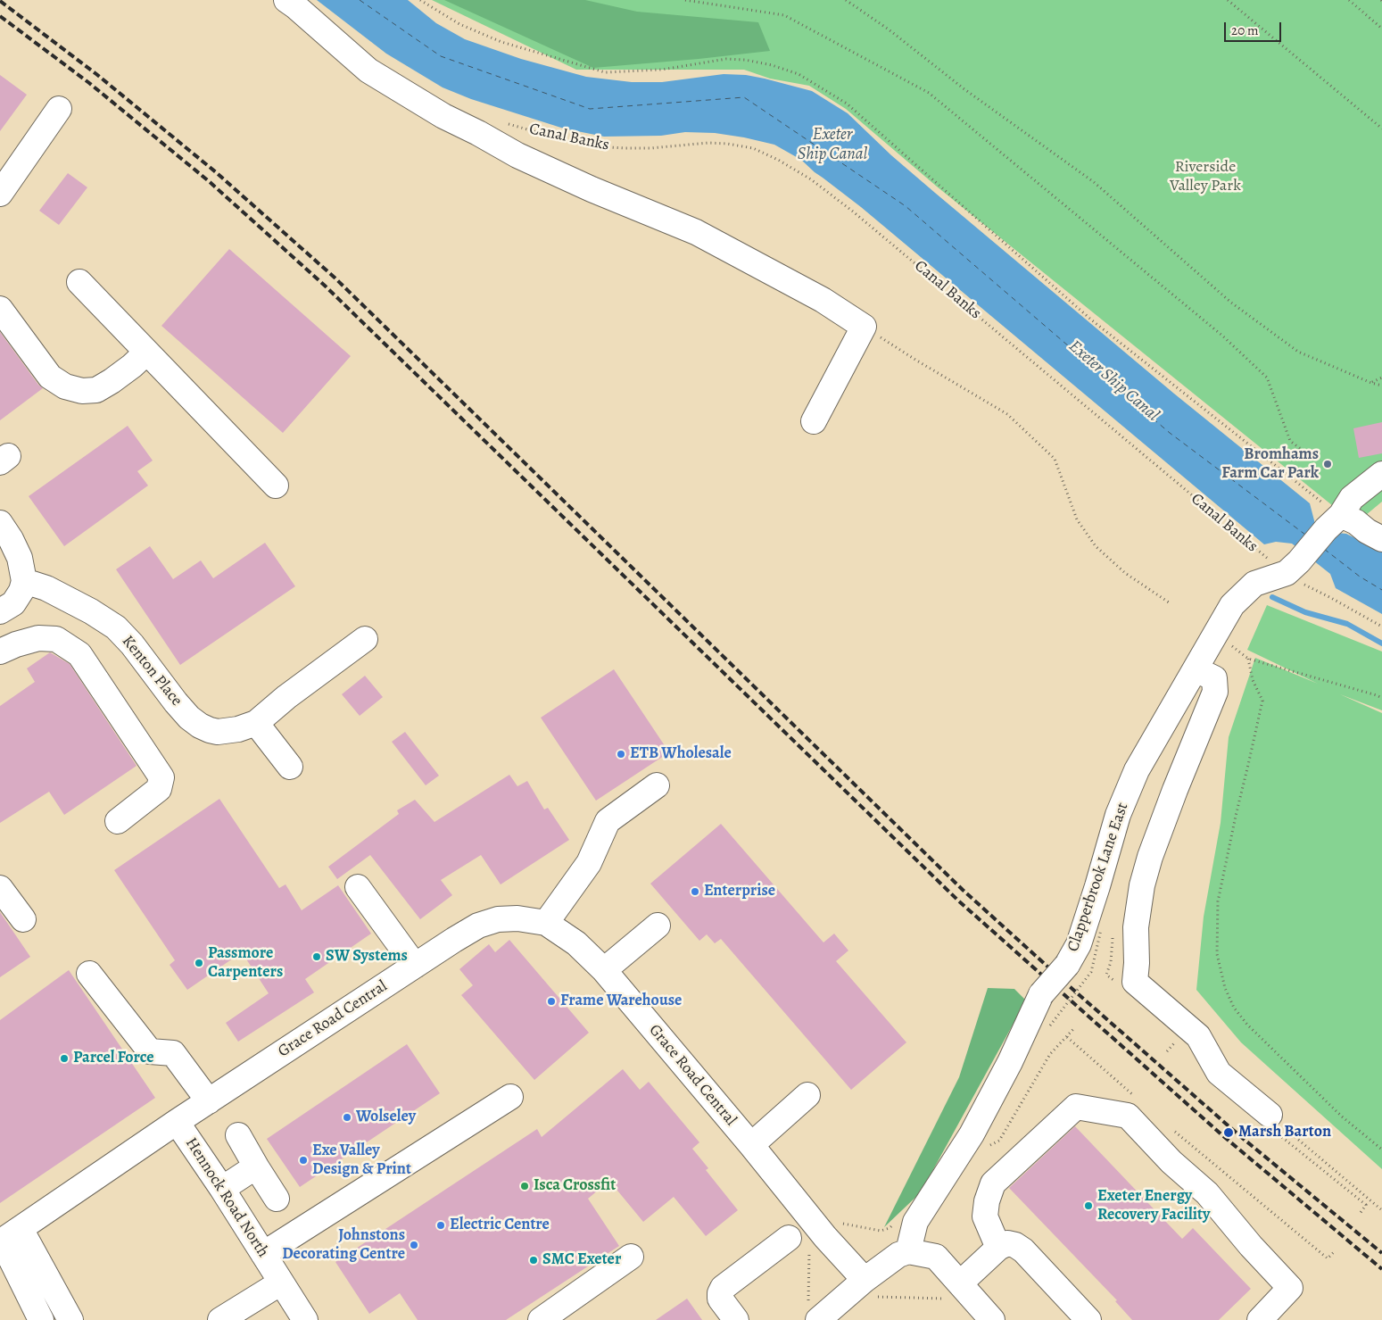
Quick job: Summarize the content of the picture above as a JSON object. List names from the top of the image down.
{
  "streets": {
    "street": [
      "Canal Banks",
      "Kenton Place",
      "Clapperbrook Lane East",
      "Grace Road Central",
      "Hennock Road North"
    ]
  },
  "crossings": [
    ["Canal Banks", "Clapperbrook Lane East"],
    ["Grace Road Central", "Hennock Road North"]
  ],
  "water": ["Exeter Ship Canal"],
  "parks": ["Riverside Valley Park"],
  "places": [
    "Bromhams Farm Car Park",
    "ETB Wholesale",
    "Enterprise",
    "SW Systems",
    "Passmore Carpenters",
    "Frame Warehouse",
    "Parcel Force",
    "Wolseley",
    "Marsh Barton",
    "Exe Valley Design & Print",
    "Isca Crossfit",
    "Exeter Energy Recovery Facility",
    "Electric Centre",
    "Johnstons Decorating Centre",
    "SMC Exeter"
  ],
  "scale_bar": "20 m"
}
